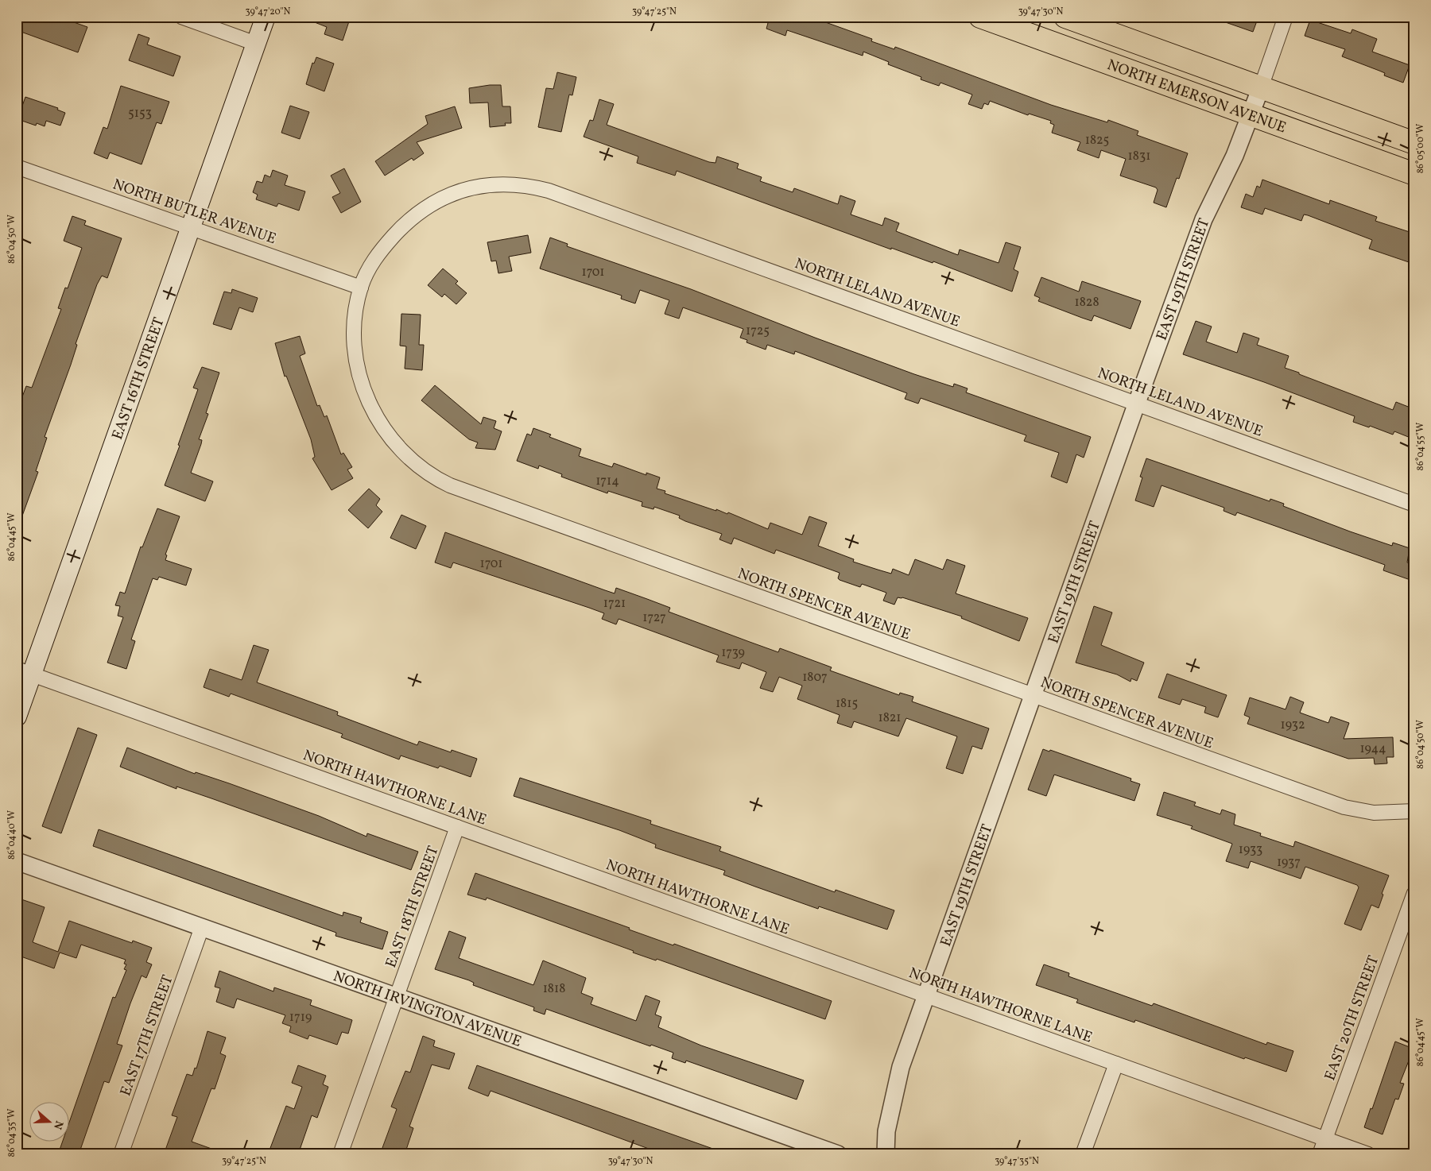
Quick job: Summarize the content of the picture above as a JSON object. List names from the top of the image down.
{
  "streets": {
    "main road": ["NORTH EMERSON AVENUE", "EAST 16TH STREET"],
    "street": [
      "NORTH BUTLER AVENUE",
      "EAST 19TH STREET",
      "NORTH LELAND AVENUE",
      "NORTH SPENCER AVENUE",
      "NORTH HAWTHORNE LANE",
      "EAST 18TH STREET",
      "NORTH IRVINGTON AVENUE",
      "EAST 20TH STREET",
      "EAST 17TH STREET"
    ]
  },
  "crossings": [
    ["NORTH EMERSON AVENUE", "EAST 19TH STREET"],
    ["NORTH BUTLER AVENUE", "NORTH LELAND AVENUE"],
    ["NORTH BUTLER AVENUE", "EAST 16TH STREET"],
    ["NORTH BUTLER AVENUE", "NORTH SPENCER AVENUE"],
    ["EAST 19TH STREET", "NORTH LELAND AVENUE"],
    ["EAST 19TH STREET", "NORTH SPENCER AVENUE"],
    ["EAST 19TH STREET", "NORTH HAWTHORNE LANE"],
    ["NORTH LELAND AVENUE", "NORTH SPENCER AVENUE"],
    ["EAST 16TH STREET", "NORTH HAWTHORNE LANE"],
    ["NORTH HAWTHORNE LANE", "EAST 18TH STREET"],
    ["NORTH HAWTHORNE LANE", "EAST 20TH STREET"],
    ["EAST 18TH STREET", "NORTH IRVINGTON AVENUE"],
    ["NORTH IRVINGTON AVENUE", "EAST 17TH STREET"]
  ],
  "house_numbers": [
    "5153",
    "1825",
    "1831",
    "1701",
    "1828",
    "1725",
    "1714",
    "1701",
    "1721",
    "1727",
    "1739",
    "1807",
    "1815",
    "1821",
    "1932",
    "1944",
    "1933",
    "1937",
    "1818",
    "1719"
  ],
  "north": "right",
  "coordinates": [
    "39°47'20\"N",
    "39°47'25\"N",
    "39°47'30\"N",
    "86°05'00\"W",
    "86°04'50\"W",
    "86°04'55\"W",
    "86°04'45\"W",
    "86°04'40\"W",
    "86°04'35\"W",
    "39°47'35\"N"
  ]
}
